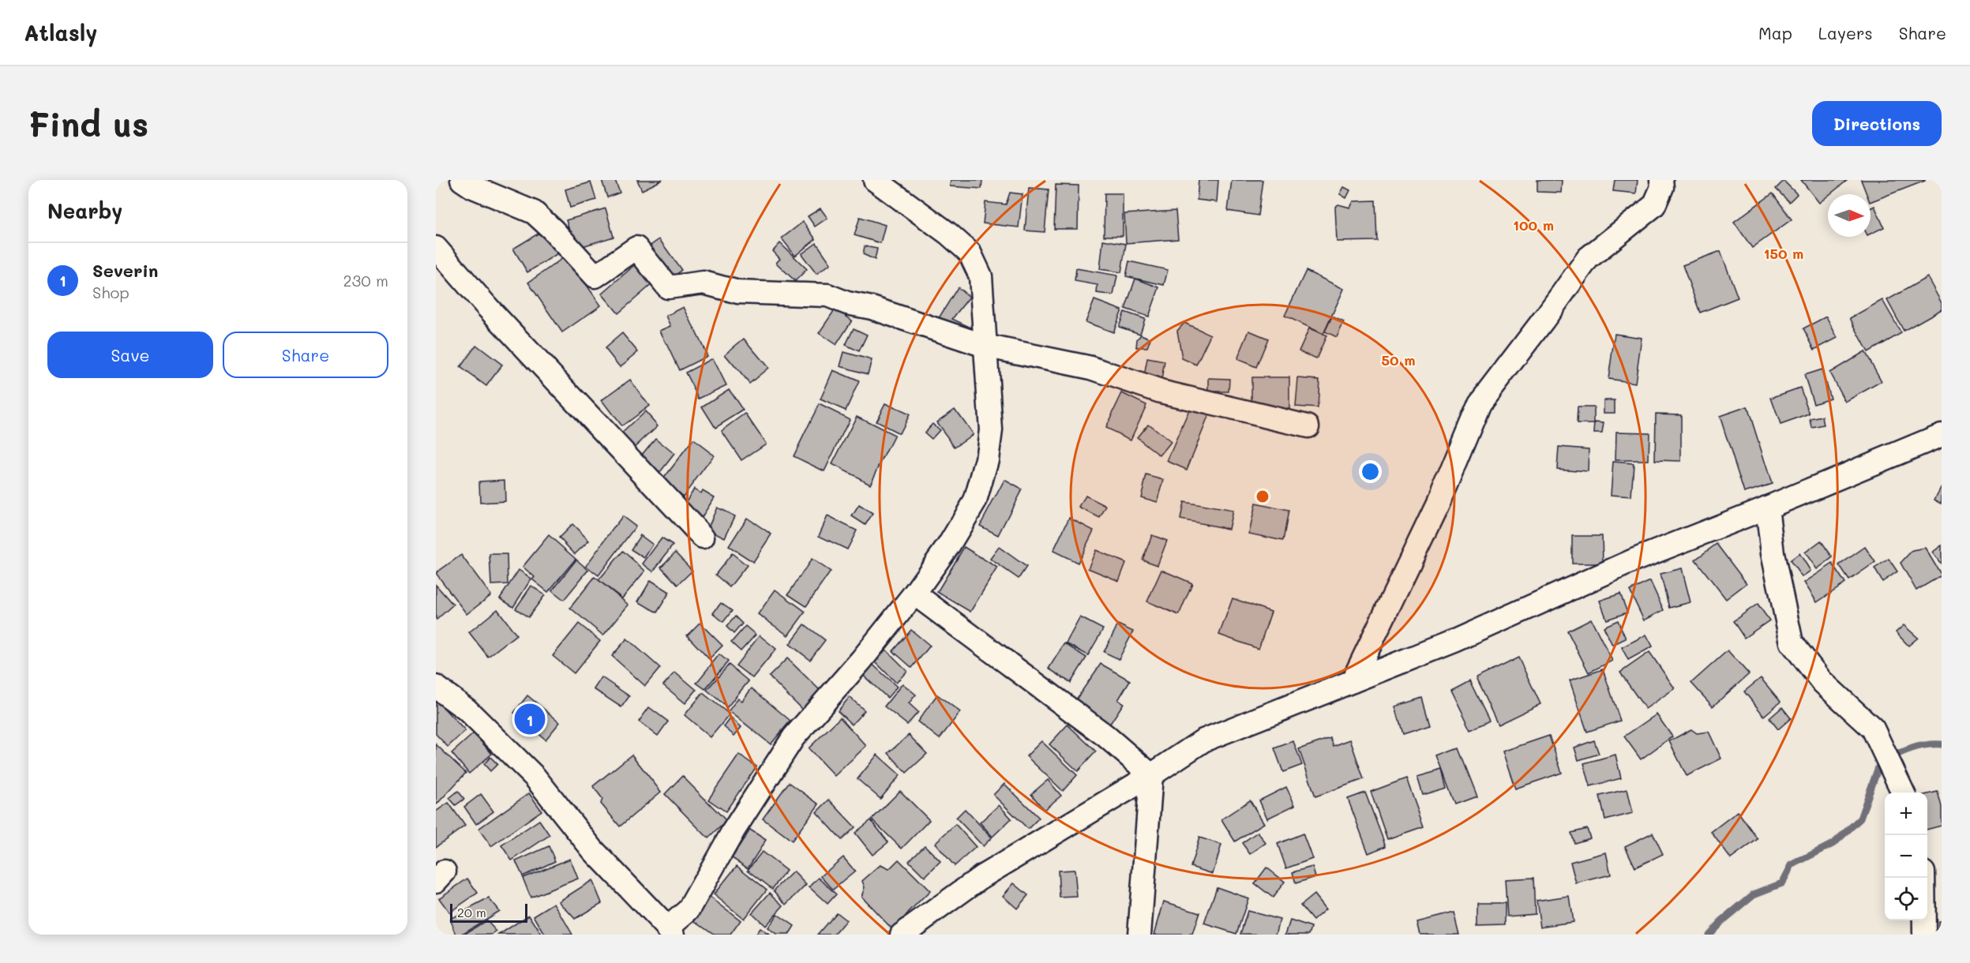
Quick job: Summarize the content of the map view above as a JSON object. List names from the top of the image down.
{
  "scale_bar": "20 m",
  "north": "right",
  "page": {
    "header": "Atlasly",
    "nav": ["Map", "Layers", "Share"],
    "buttons": [
      "Directions",
      ["Save", "Share"]
    ],
    "title": "Find us",
    "heading": "Nearby",
    "list": [
      {
        "mark": "1",
        "name": "Severin",
        "note": "Shop",
        "value": "230 m"
      }
    ],
    "pins": "1",
    "map_buttons": ["+", "−"],
    "scale": "20 m"
  },
  "rings": ["100 m", "150 m", "50 m"]
}
